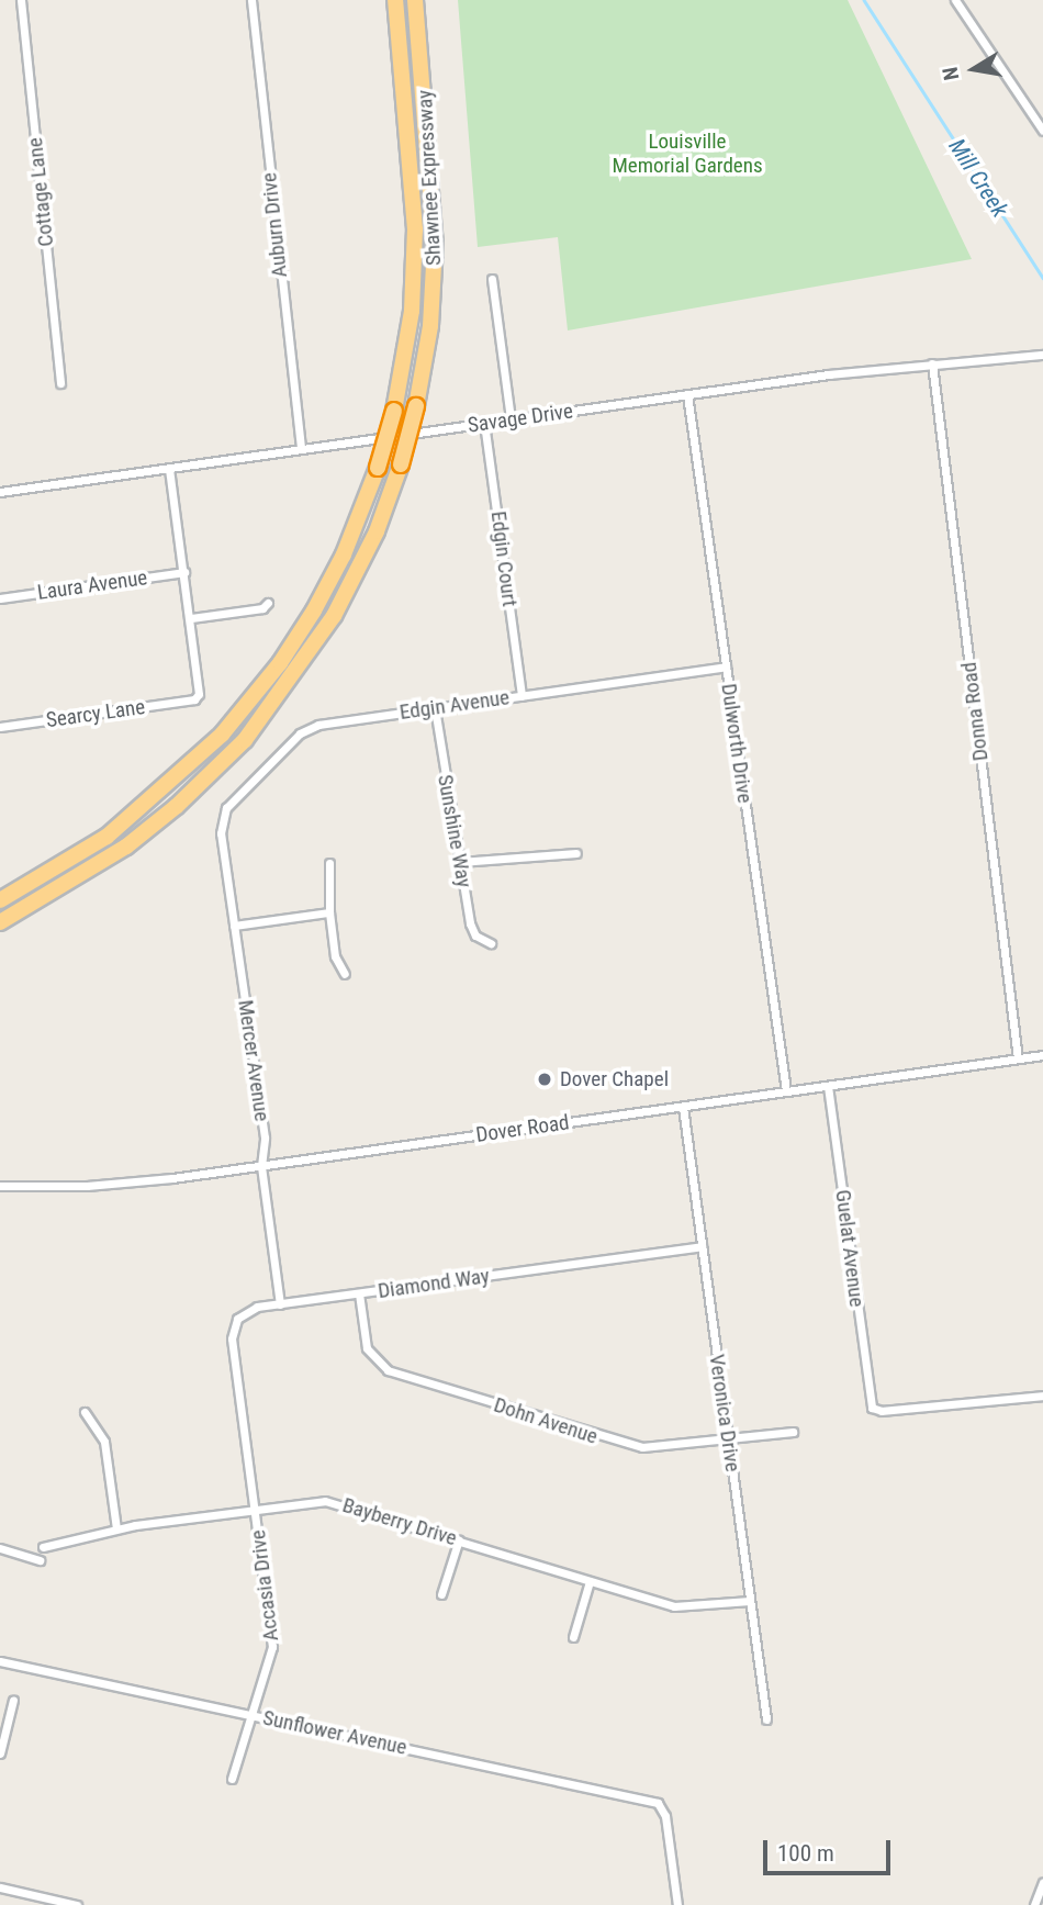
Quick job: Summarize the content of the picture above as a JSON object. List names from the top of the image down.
{
  "streets": {
    "highway": ["Shawnee Expressway"],
    "street": [
      "Cottage Lane",
      "Auburn Drive",
      "Savage Drive",
      "Edgin Court",
      "Laura Avenue",
      "Edgin Avenue",
      "Donna Road",
      "Searcy Lane",
      "Dulworth Drive",
      "Sunshine Way",
      "Mercer Avenue",
      "Dover Road",
      "Guelat Avenue",
      "Diamond Way",
      "Veronica Drive",
      "Dohn Avenue",
      "Bayberry Drive",
      "Accasia Drive",
      "Sunflower Avenue"
    ]
  },
  "crossings": [
    ["Auburn Drive", "Savage Drive"],
    ["Savage Drive", "Edgin Court"],
    ["Savage Drive", "Donna Road"],
    ["Savage Drive", "Dulworth Drive"],
    ["Edgin Court", "Edgin Avenue"],
    ["Edgin Avenue", "Dulworth Drive"],
    ["Edgin Avenue", "Sunshine Way"],
    ["Edgin Avenue", "Mercer Avenue"],
    ["Donna Road", "Dover Road"],
    ["Dulworth Drive", "Dover Road"],
    ["Mercer Avenue", "Dover Road"],
    ["Mercer Avenue", "Diamond Way"],
    ["Dover Road", "Guelat Avenue"],
    ["Dover Road", "Veronica Drive"],
    ["Diamond Way", "Veronica Drive"],
    ["Diamond Way", "Dohn Avenue"],
    ["Diamond Way", "Accasia Drive"],
    ["Veronica Drive", "Dohn Avenue"],
    ["Veronica Drive", "Bayberry Drive"],
    ["Bayberry Drive", "Accasia Drive"],
    ["Accasia Drive", "Sunflower Avenue"]
  ],
  "water": ["Mill Creek"],
  "parks": ["Louisville Memorial Gardens"],
  "places": ["Dover Chapel"],
  "scale_bar": "100 m",
  "north": "left"
}
